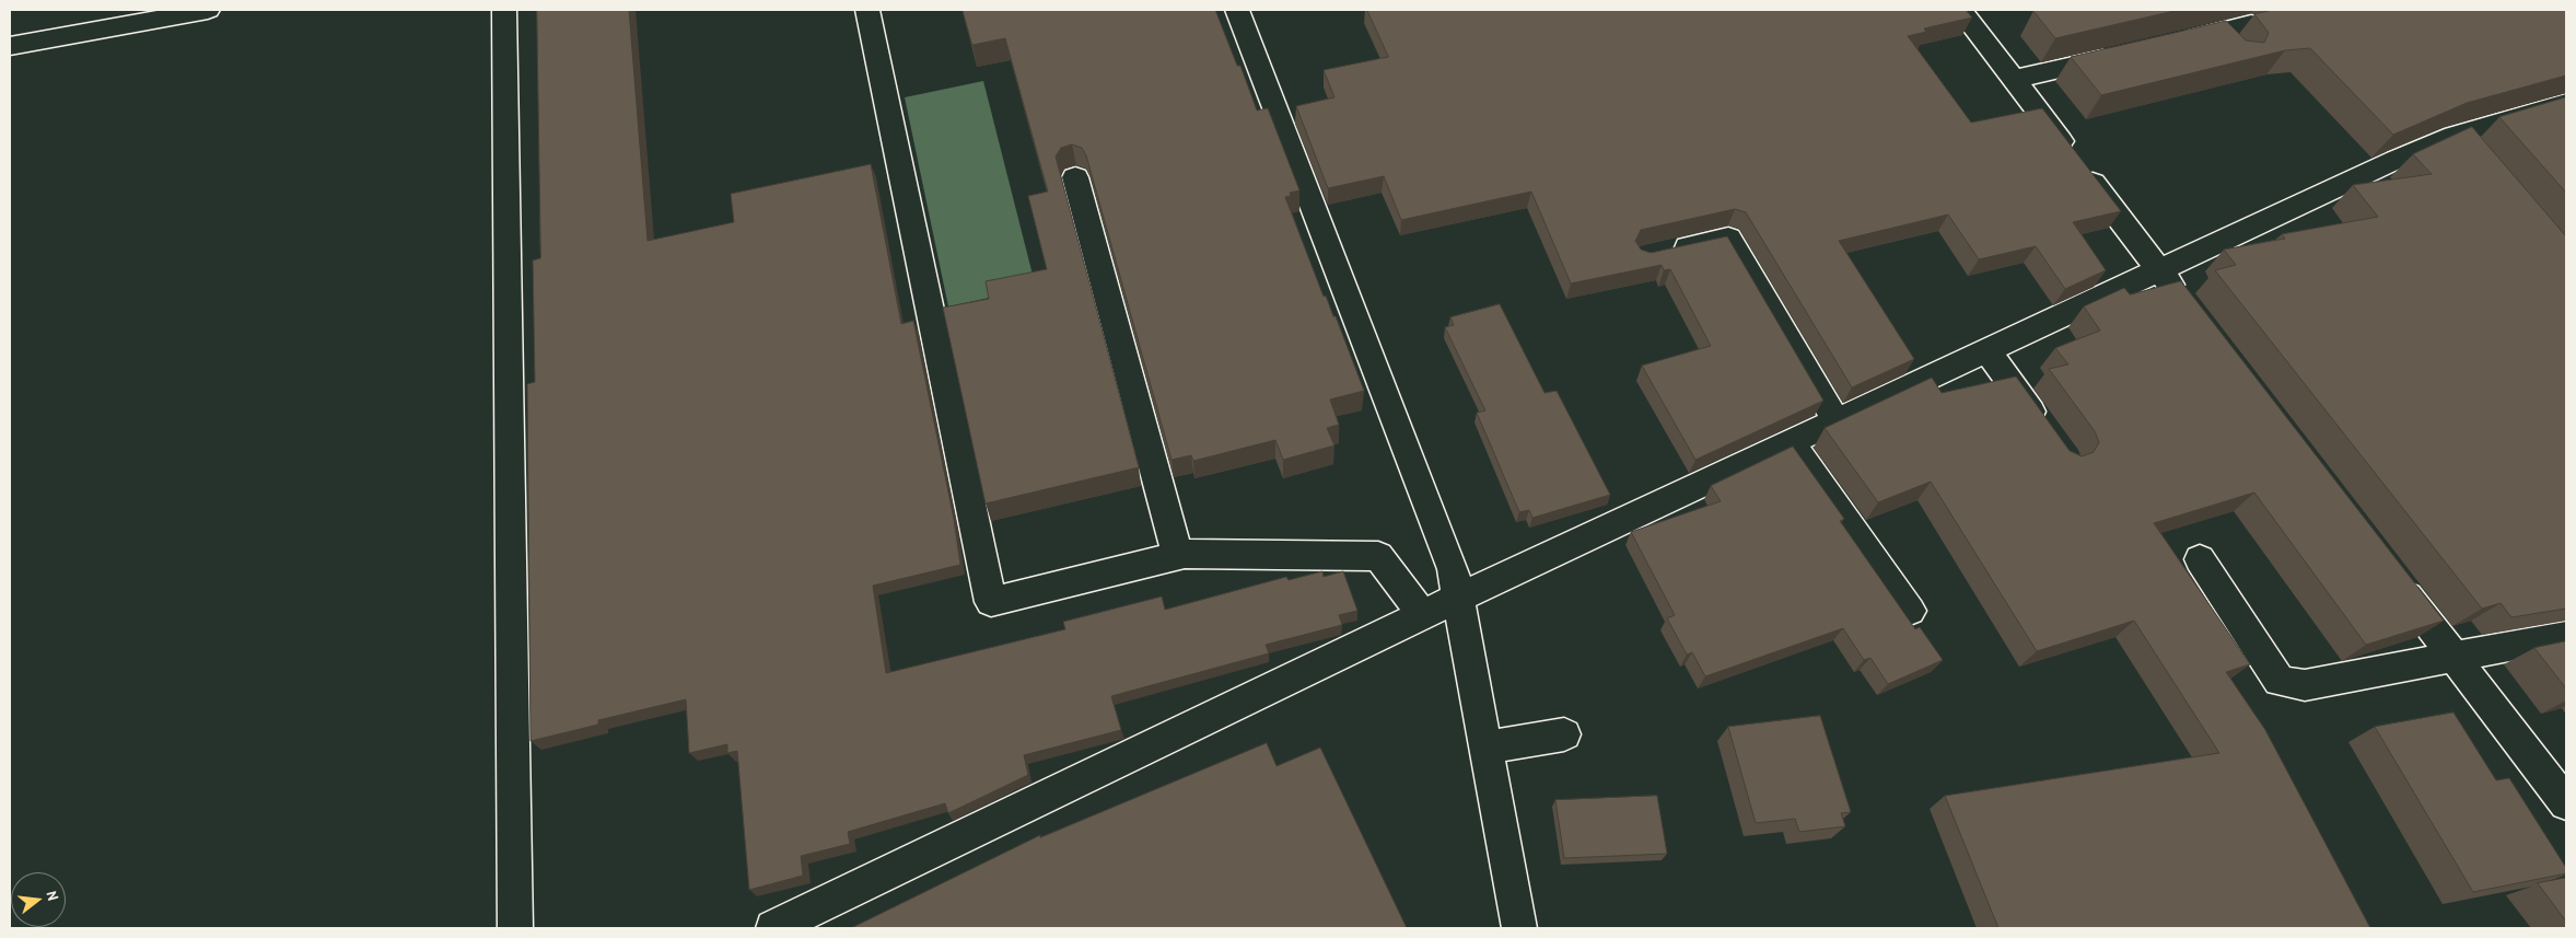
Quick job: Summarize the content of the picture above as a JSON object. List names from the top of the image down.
{
  "north": "right"
}
